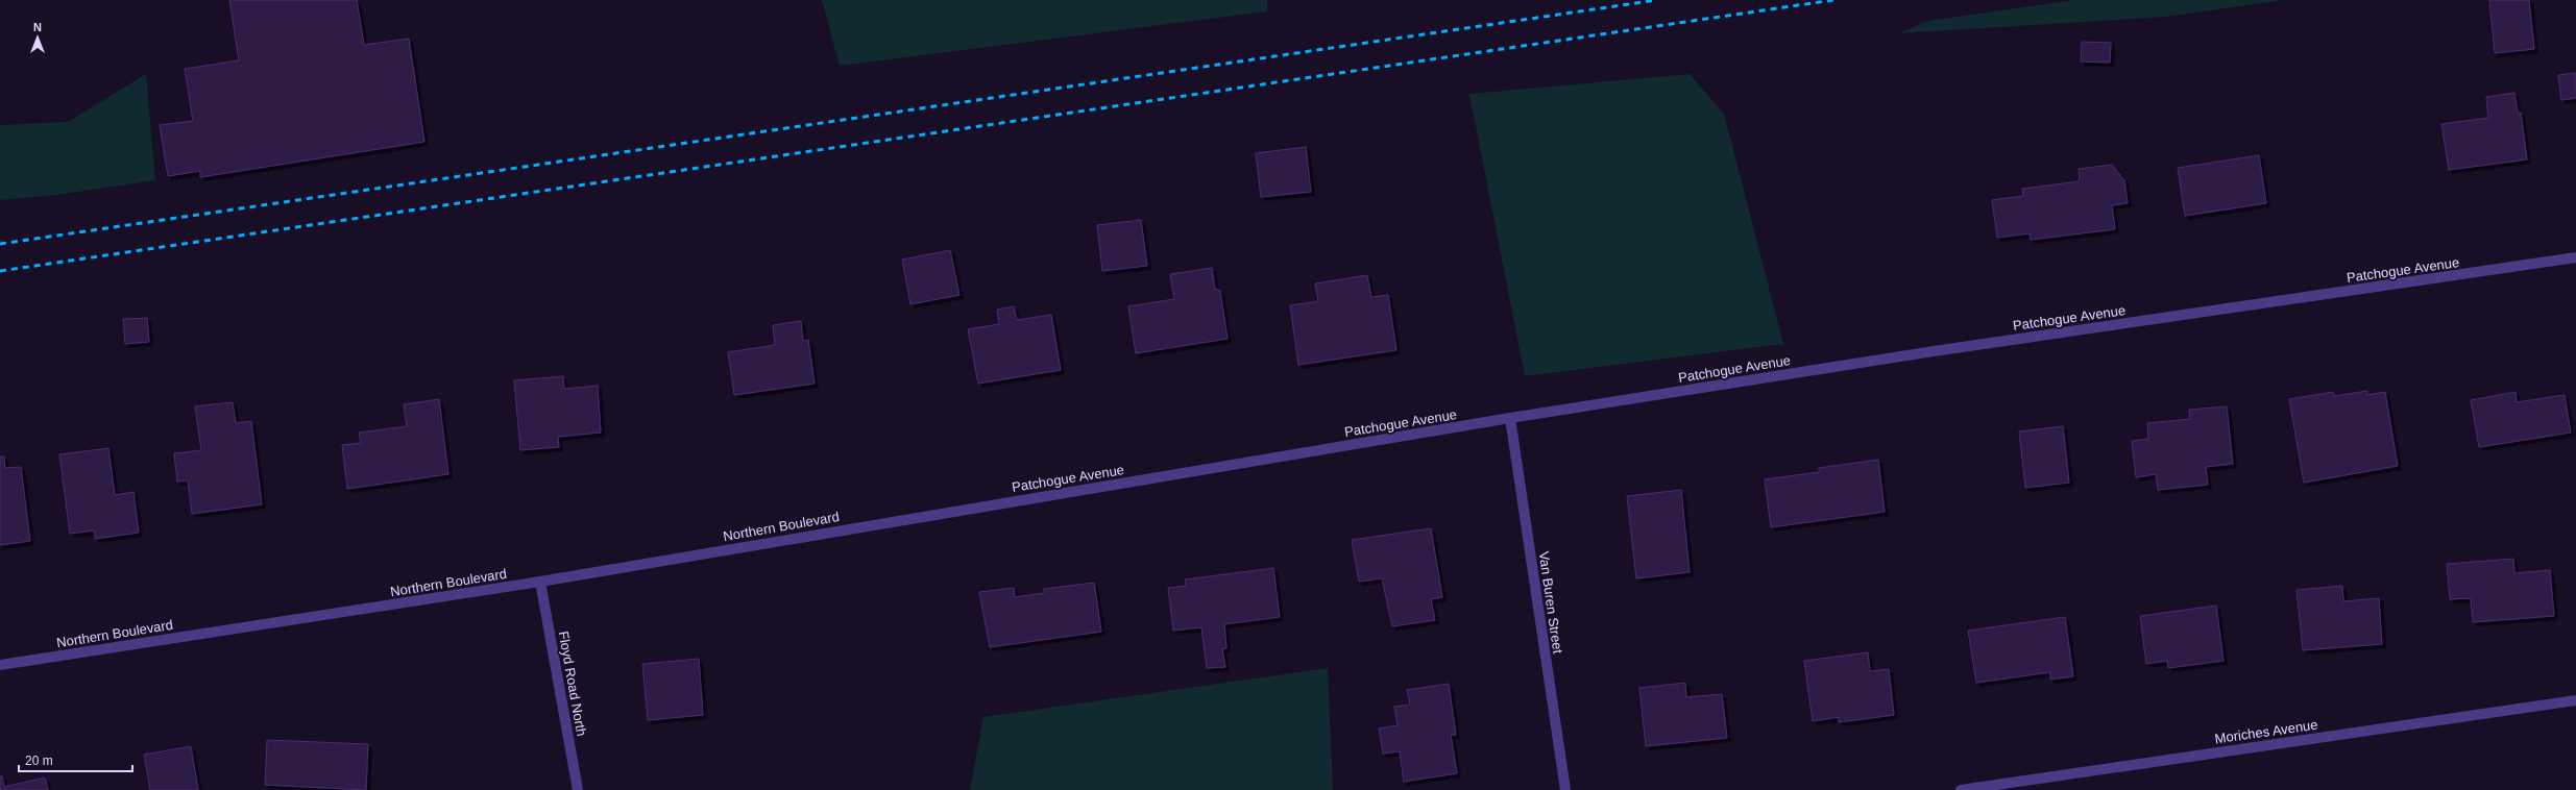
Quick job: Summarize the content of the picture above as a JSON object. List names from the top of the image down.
{
  "streets": {
    "street": [
      "Patchogue Avenue",
      "Northern Boulevard",
      "Van Buren Street",
      "Floyd Road North",
      "Moriches Avenue"
    ]
  },
  "crossings": [
    ["Patchogue Avenue", "Northern Boulevard"],
    ["Patchogue Avenue", "Van Buren Street"],
    ["Northern Boulevard", "Floyd Road North"]
  ],
  "scale_bar": "20 m",
  "north": "top"
}
